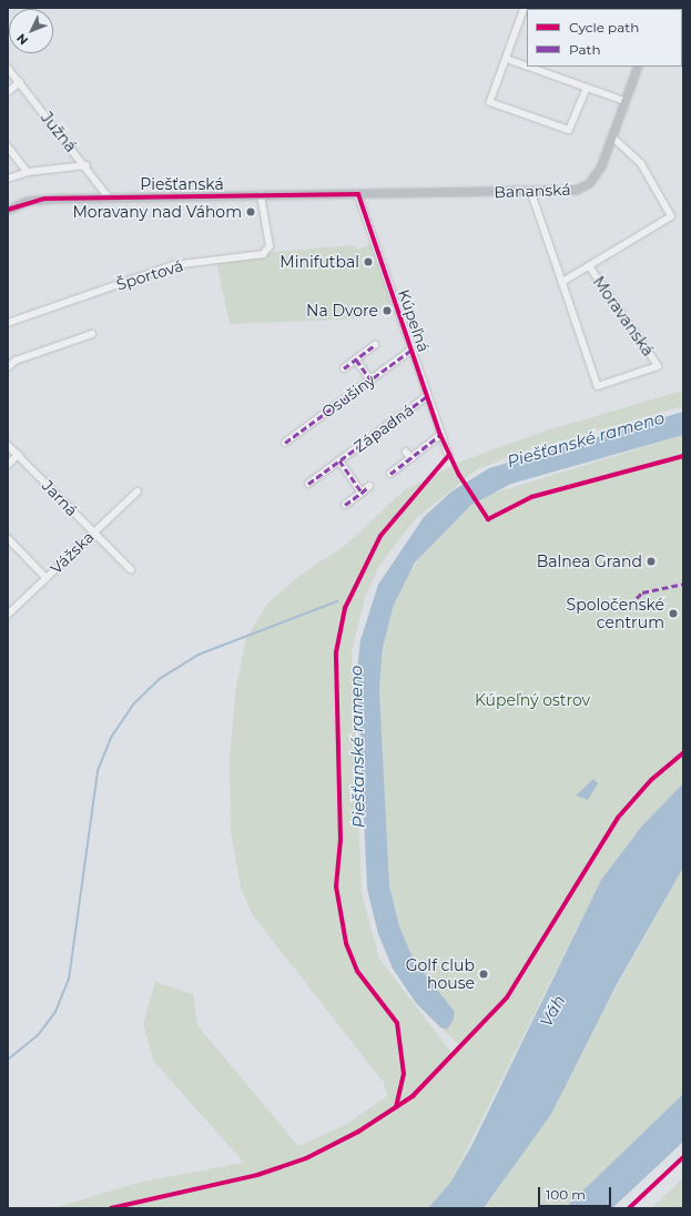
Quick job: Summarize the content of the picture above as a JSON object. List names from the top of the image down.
{
  "streets": {
    "main road": ["Piešťanská", "Bananská"],
    "street": [
      "Južná",
      "Športová",
      "Moravanská",
      "Kúpeľná",
      "Osušiny",
      "Západná",
      "Jarná",
      "Vážska"
    ]
  },
  "crossings": [
    ["Južná", "Piešťanská"],
    ["Piešťanská", "Bananská"],
    ["Piešťanská", "Športová"],
    ["Piešťanská", "Kúpeľná"],
    ["Bananská", "Moravanská"],
    ["Kúpeľná", "Osušiny"],
    ["Kúpeľná", "Západná"],
    ["Jarná", "Vážska"]
  ],
  "water": ["Piešťanské rameno", "Váh"],
  "parks": ["Kúpeľný ostrov"],
  "places": [
    "Moravany nad Váhom",
    "Minifutbal",
    "Na Dvore",
    "Balnea Grand",
    "Spoločenské centrum",
    "Golf club house"
  ],
  "legend": ["Cycle path", "Path"],
  "scale_bar": "100 m",
  "north": "bottom left"
}
